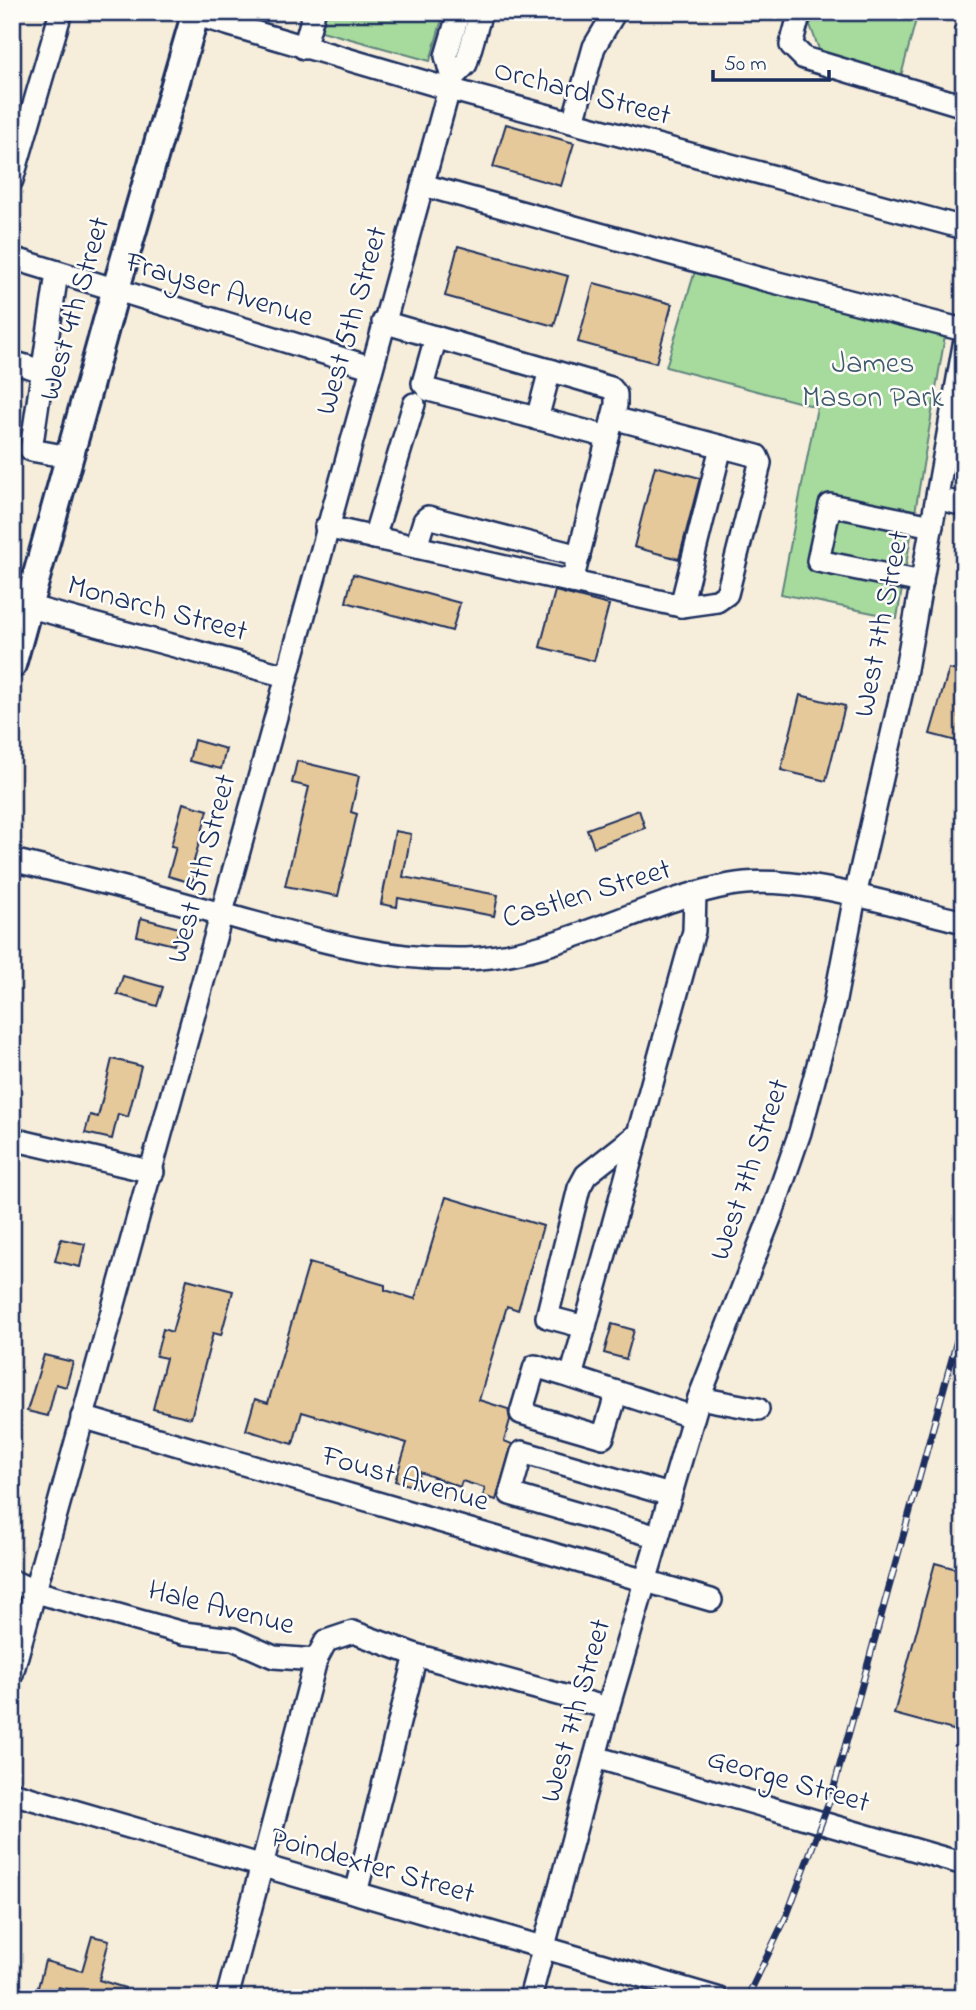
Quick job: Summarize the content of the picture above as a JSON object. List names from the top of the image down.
{
  "streets": {
    "main road": ["West 4th Street"],
    "street": [
      "Orchard Street",
      "Frayser Avenue",
      "West 5th Street",
      "Monarch Street",
      "West 7th Street",
      "Castlen Street",
      "Foust Avenue",
      "Hale Avenue",
      "George Street",
      "Poindexter Street"
    ]
  },
  "crossings": [
    ["Orchard Street", "West 4th Street"],
    ["Orchard Street", "West 5th Street"],
    ["Frayser Avenue", "West 4th Street"],
    ["Frayser Avenue", "West 5th Street"],
    ["West 4th Street", "Monarch Street"],
    ["West 5th Street", "Monarch Street"],
    ["West 5th Street", "Castlen Street"],
    ["West 5th Street", "Foust Avenue"],
    ["West 5th Street", "Hale Avenue"],
    ["West 7th Street", "Castlen Street"],
    ["West 7th Street", "Foust Avenue"],
    ["West 7th Street", "Hale Avenue"],
    ["West 7th Street", "George Street"],
    ["West 7th Street", "Poindexter Street"]
  ],
  "parks": ["James Mason Park"],
  "scale_bar": "50 m"
}
